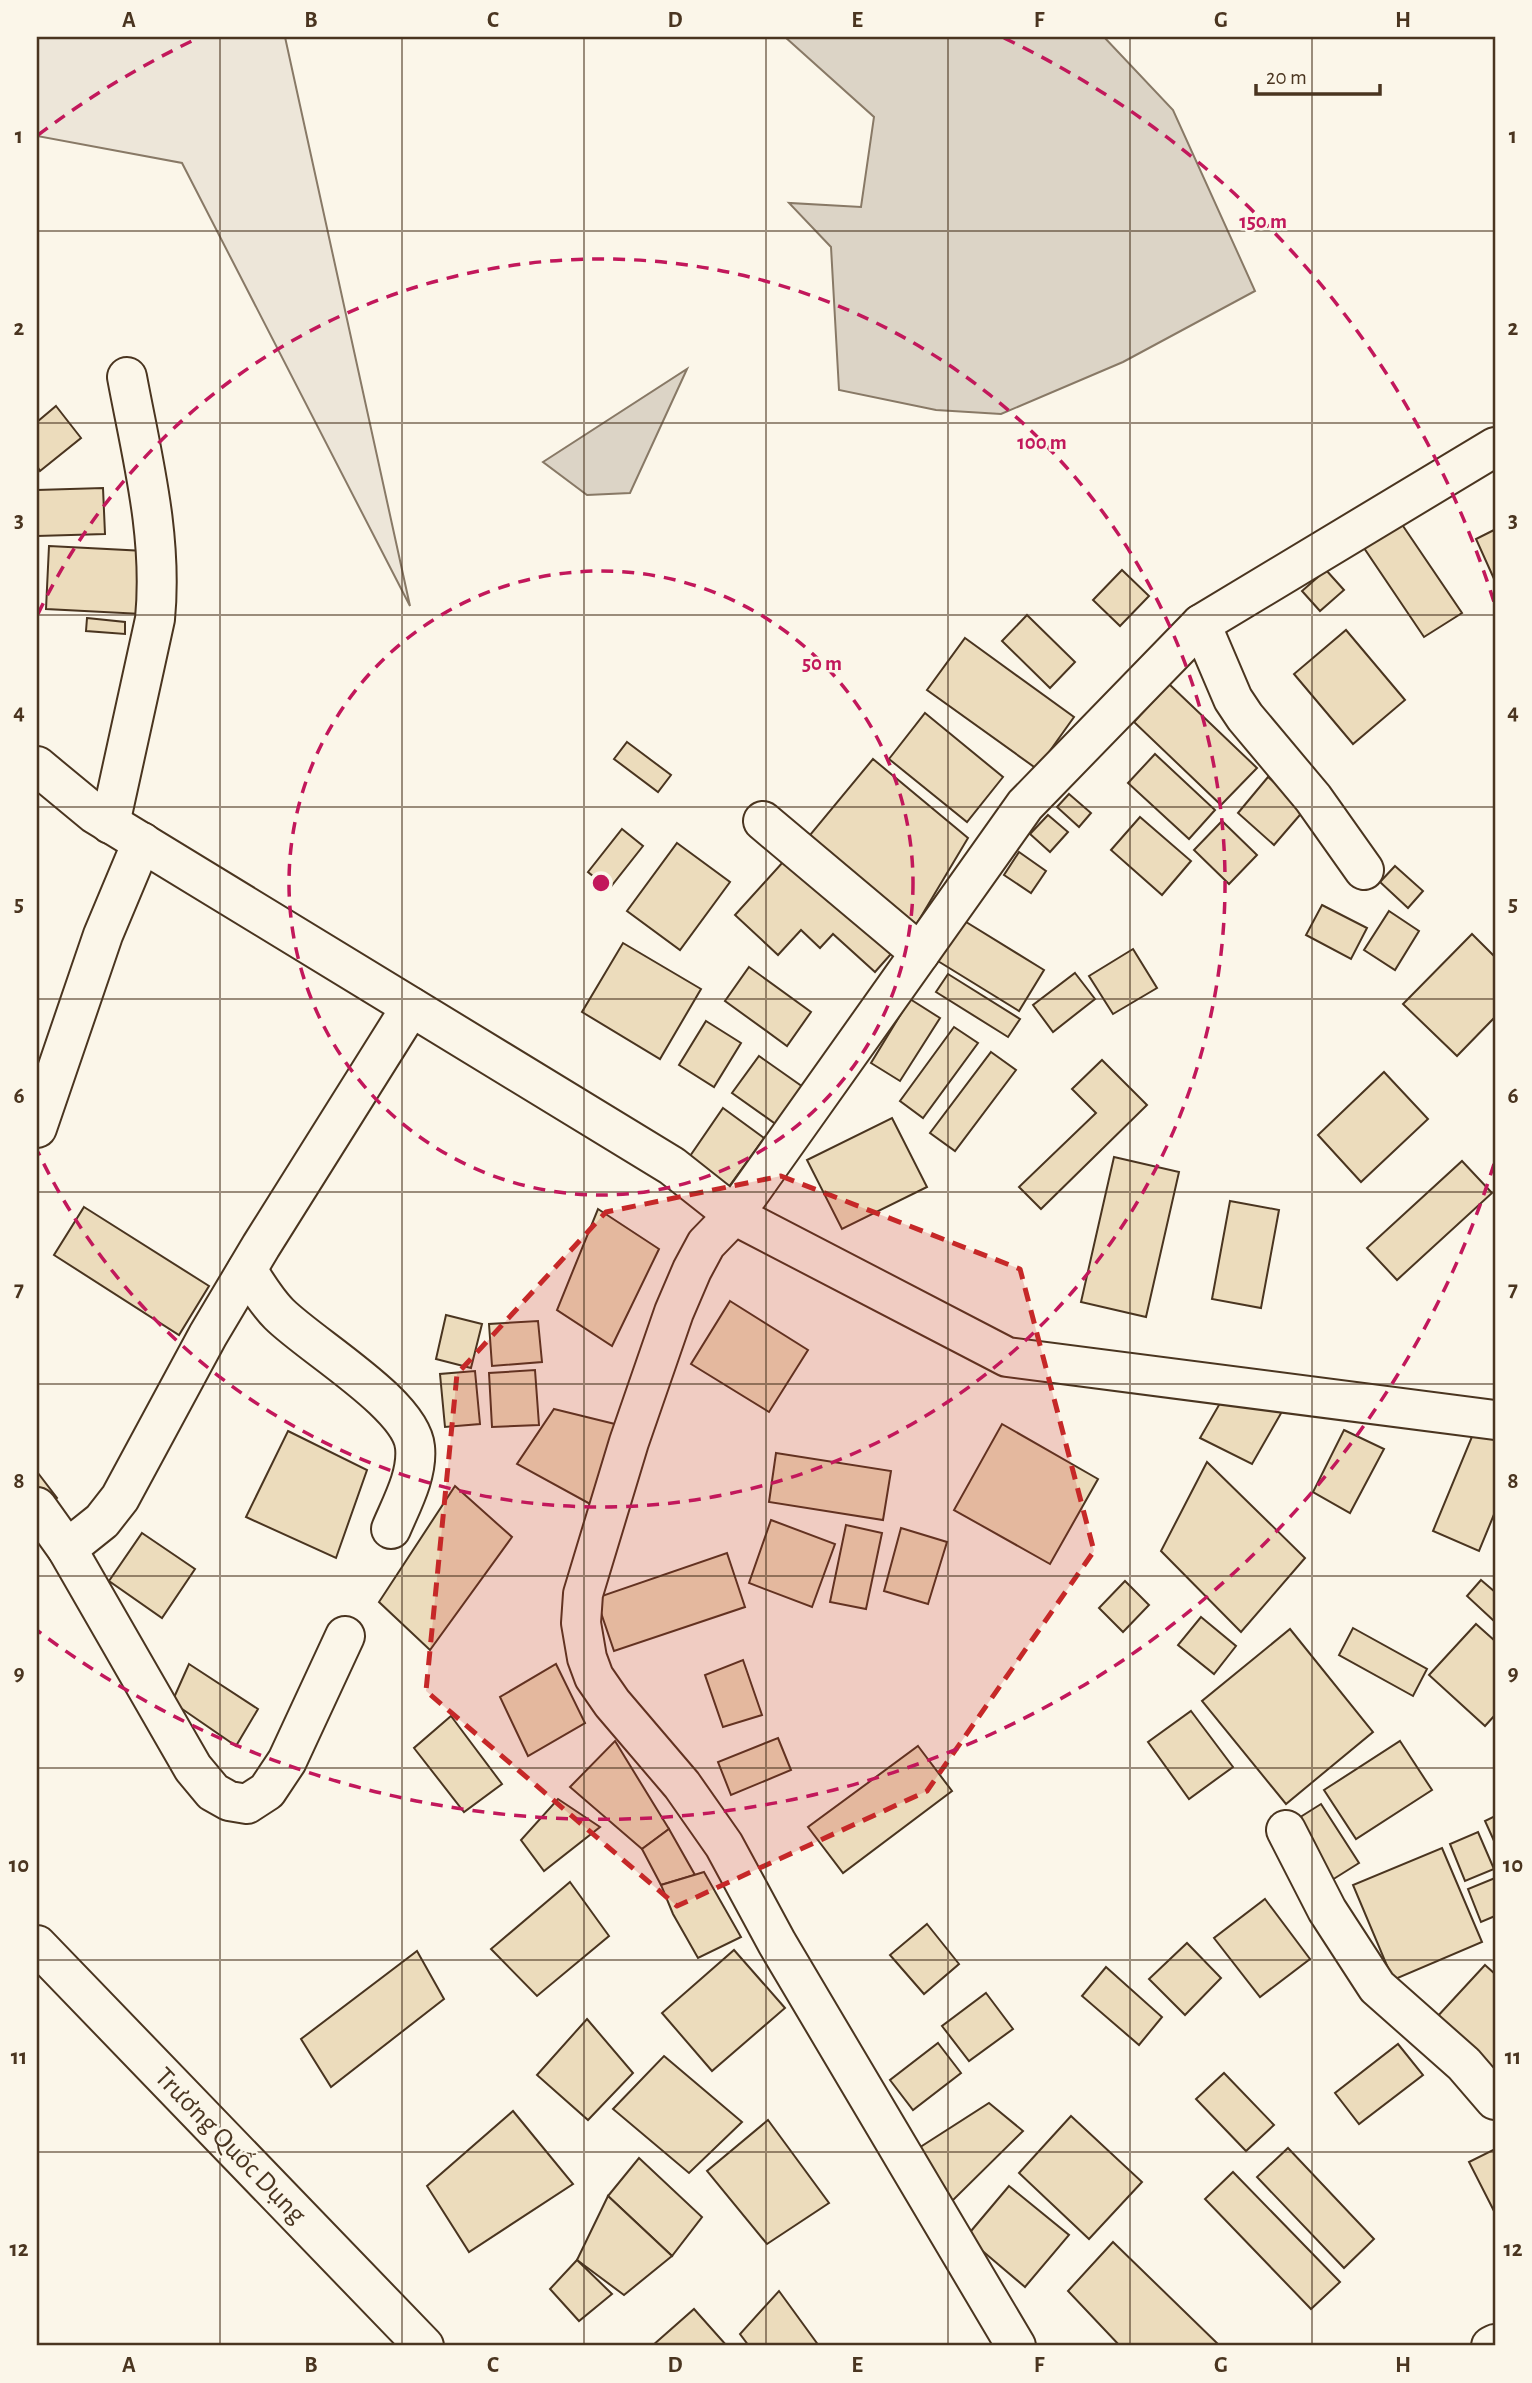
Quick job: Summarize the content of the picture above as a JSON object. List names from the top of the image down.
{
  "streets": {
    "street": ["Trương Quốc Dụng"]
  },
  "scale_bar": "20 m",
  "grid": {
    "columns": [
      "A",
      "B",
      "C",
      "D",
      "E",
      "F",
      "G",
      "H"
    ],
    "rows": [
      "1",
      "2",
      "3",
      "4",
      "5",
      "6",
      "7",
      "8",
      "9",
      "10",
      "11",
      "12"
    ]
  },
  "rings": ["150 m", "100 m", "50 m"]
}
